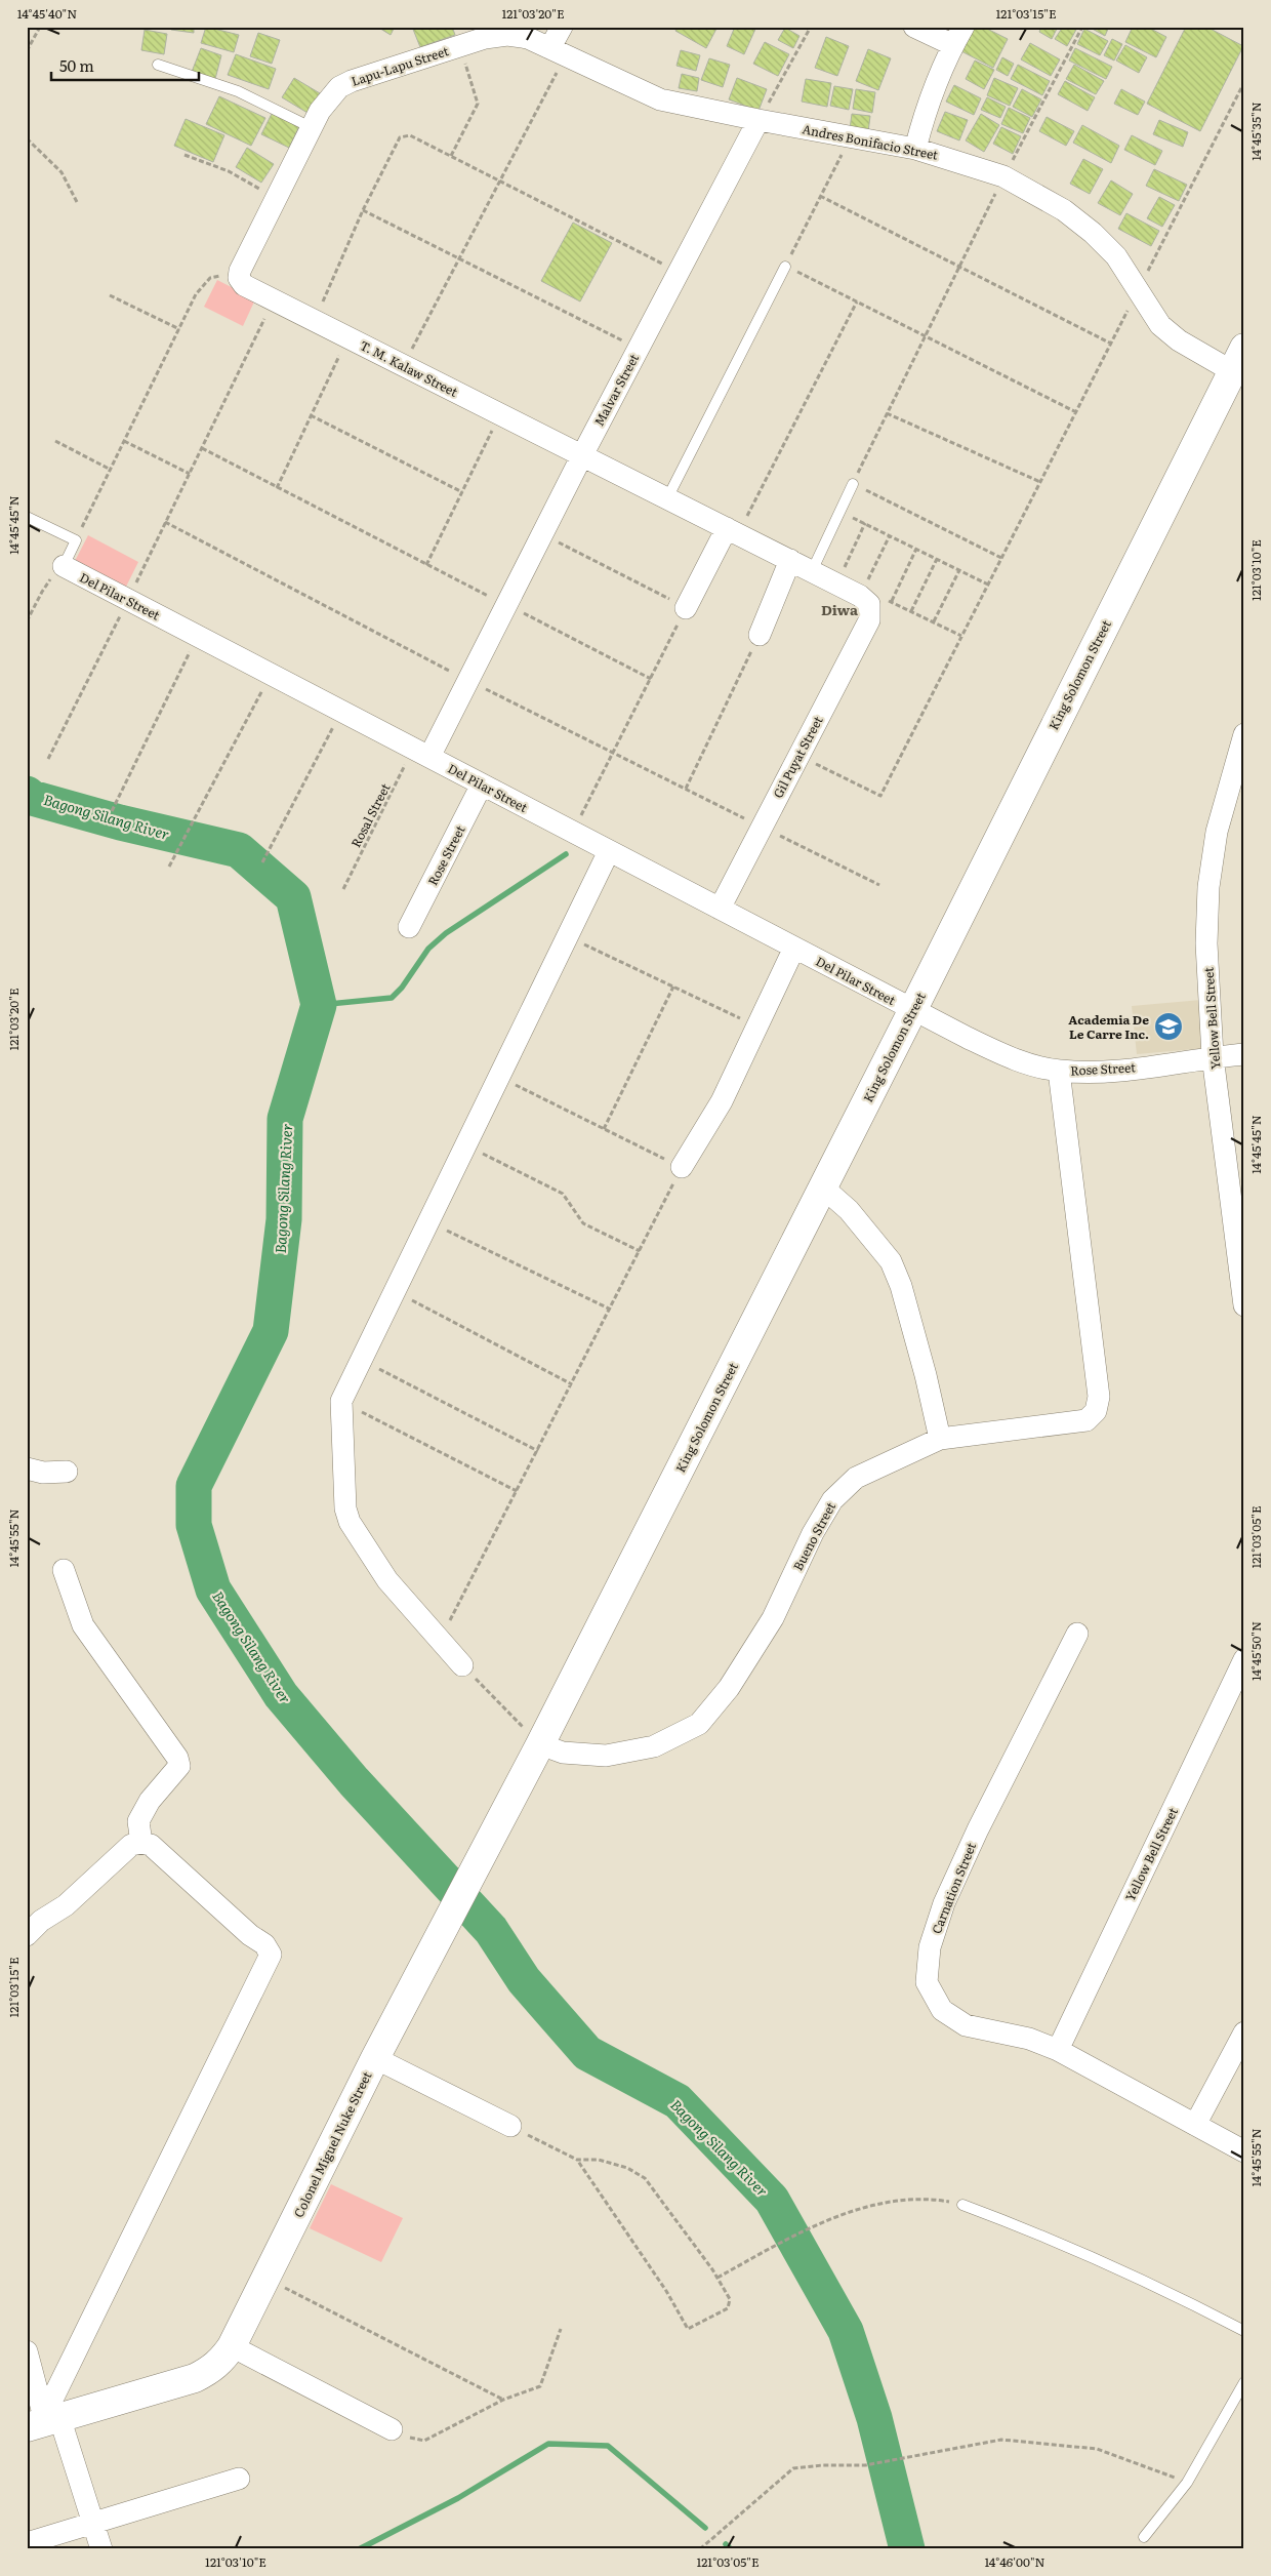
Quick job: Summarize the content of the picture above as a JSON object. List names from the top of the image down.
{
  "streets": {
    "street": [
      "Lapu-Lapu Street",
      "Andres Bonifacio Street",
      "T. M. Kalaw Street",
      "Malvar Street",
      "Del Pilar Street",
      "King Solomon Street",
      "Gil Puyat Street",
      "Rose Street",
      "Yellow Bell Street",
      "Bueno Street",
      "Carnation Street",
      "Colonel Miguel Nuke Street"
    ],
    "path": ["Rosal Street"]
  },
  "crossings": [
    ["Lapu-Lapu Street", "Andres Bonifacio Street"],
    ["Lapu-Lapu Street", "T. M. Kalaw Street"],
    ["Andres Bonifacio Street", "Malvar Street"],
    ["Andres Bonifacio Street", "King Solomon Street"],
    ["T. M. Kalaw Street", "Malvar Street"],
    ["T. M. Kalaw Street", "Gil Puyat Street"],
    ["Malvar Street", "Del Pilar Street"],
    ["Malvar Street", "Rosal Street"],
    ["Del Pilar Street", "King Solomon Street"],
    ["Del Pilar Street", "Gil Puyat Street"],
    ["Del Pilar Street", "Rosal Street"],
    ["Del Pilar Street", "Rose Street"],
    ["King Solomon Street", "Rose Street"],
    ["King Solomon Street", "Bueno Street"],
    ["King Solomon Street", "Colonel Miguel Nuke Street"],
    ["Rose Street", "Yellow Bell Street"],
    ["Rose Street", "Bueno Street"],
    ["Yellow Bell Street", "Carnation Street"],
    ["Bueno Street", "Colonel Miguel Nuke Street"]
  ],
  "districts": ["Diwa"],
  "water": ["Bagong Silang River"],
  "places": {
    "school or university": ["Academia De Le Carre Inc."]
  },
  "scale_bar": "50 m",
  "coordinates": [
    "14°45'40\"N",
    "121°03'20\"E",
    "121°03'15\"E",
    "14°45'35\"N",
    "14°45'45\"N",
    "121°03'10\"E",
    "121°03'05\"E",
    "14°45'55\"N",
    "14°45'50\"N",
    "14°46'00\"N"
  ]
}
